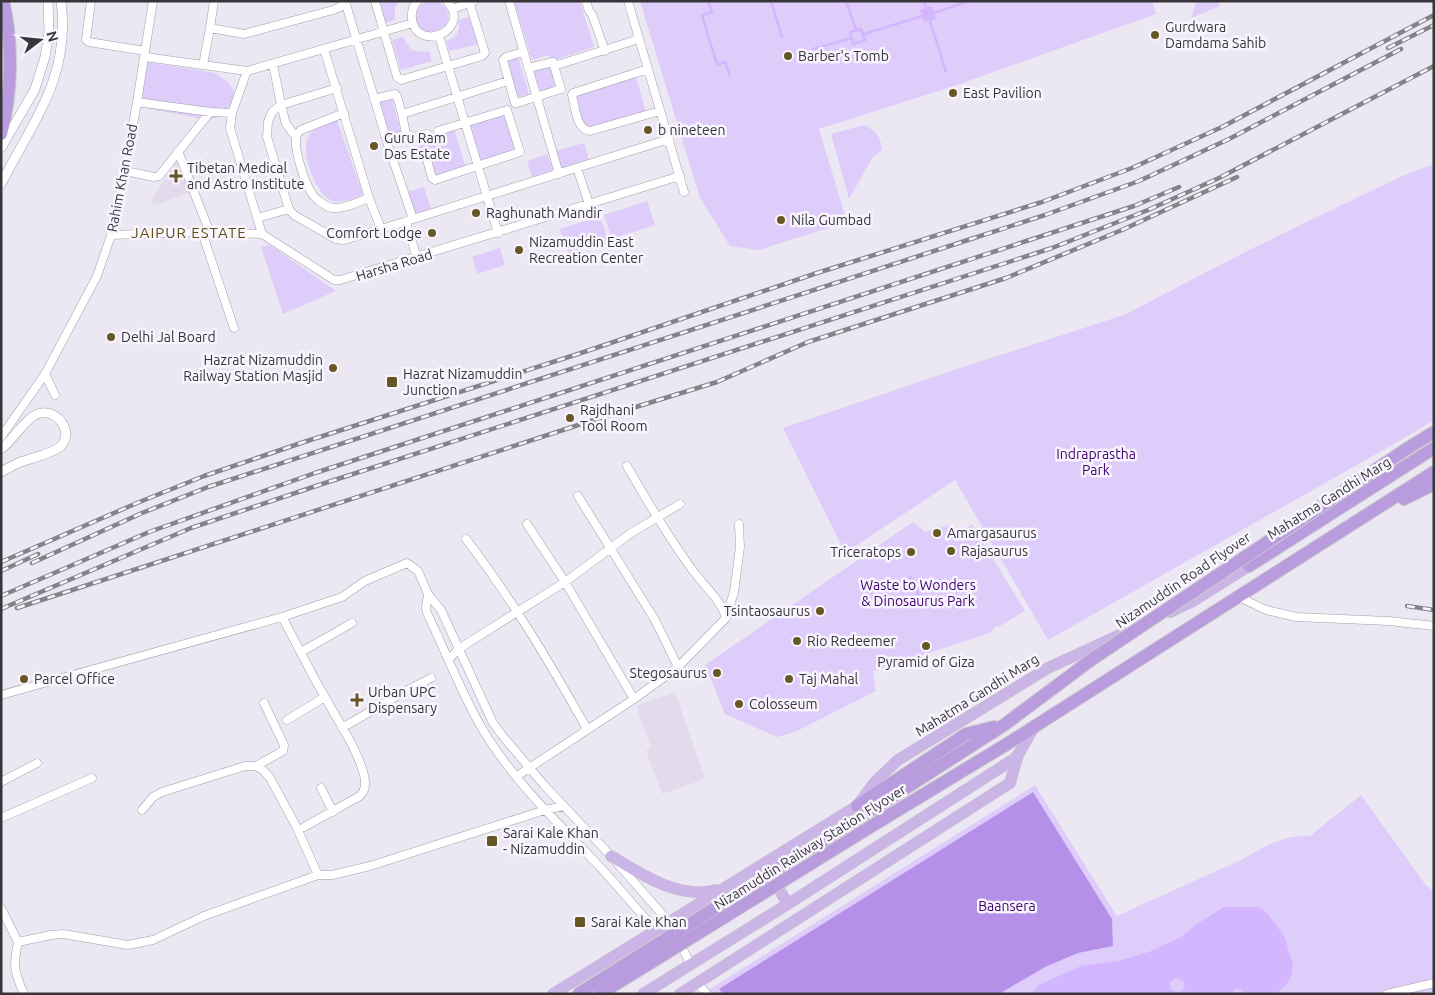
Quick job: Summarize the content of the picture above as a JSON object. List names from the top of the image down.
{
  "streets": {
    "highway": ["Mahatma Gandhi Marg", "Nizamuddin Road Flyover", "Nizamuddin Railway Station Flyover"],
    "street": ["Rahim Khan Road", "Harsha Road"]
  },
  "crossings": [
    ["Nizamuddin Road Flyover", "Nizamuddin Railway Station Flyover"]
  ],
  "districts": ["JAIPUR ESTATE"],
  "parks": ["Indraprastha Park", "Waste to Wonders & Dinosaurus Park", "Baansera"],
  "places": {
    "other": [
      "Gurdwara Damdama Sahib",
      "Barber's Tomb",
      "East Pavilion",
      "b nineteen",
      "Guru Ram Das Estate",
      "Raghunath Mandir",
      "Nila Gumbad",
      "Comfort Lodge",
      "Nizamuddin East Recreation Center",
      "Delhi Jal Board",
      "Hazrat Nizamuddin Railway Station Masjid",
      "Rajdhani Tool Room",
      "Amargasaurus",
      "Rajasaurus",
      "Triceratops",
      "Tsintaosaurus",
      "Rio Redeemer",
      "Pyramid of Giza",
      "Stegosaurus",
      "Parcel Office",
      "Taj Mahal",
      "Colosseum"
    ],
    "health": ["Tibetan Medical and Astro Institute", "Urban UPC Dispensary"],
    "transit": ["Hazrat Nizamuddin Junction", "Sarai Kale Khan - Nizamuddin", "Sarai Kale Khan"]
  },
  "north": "right"
}
